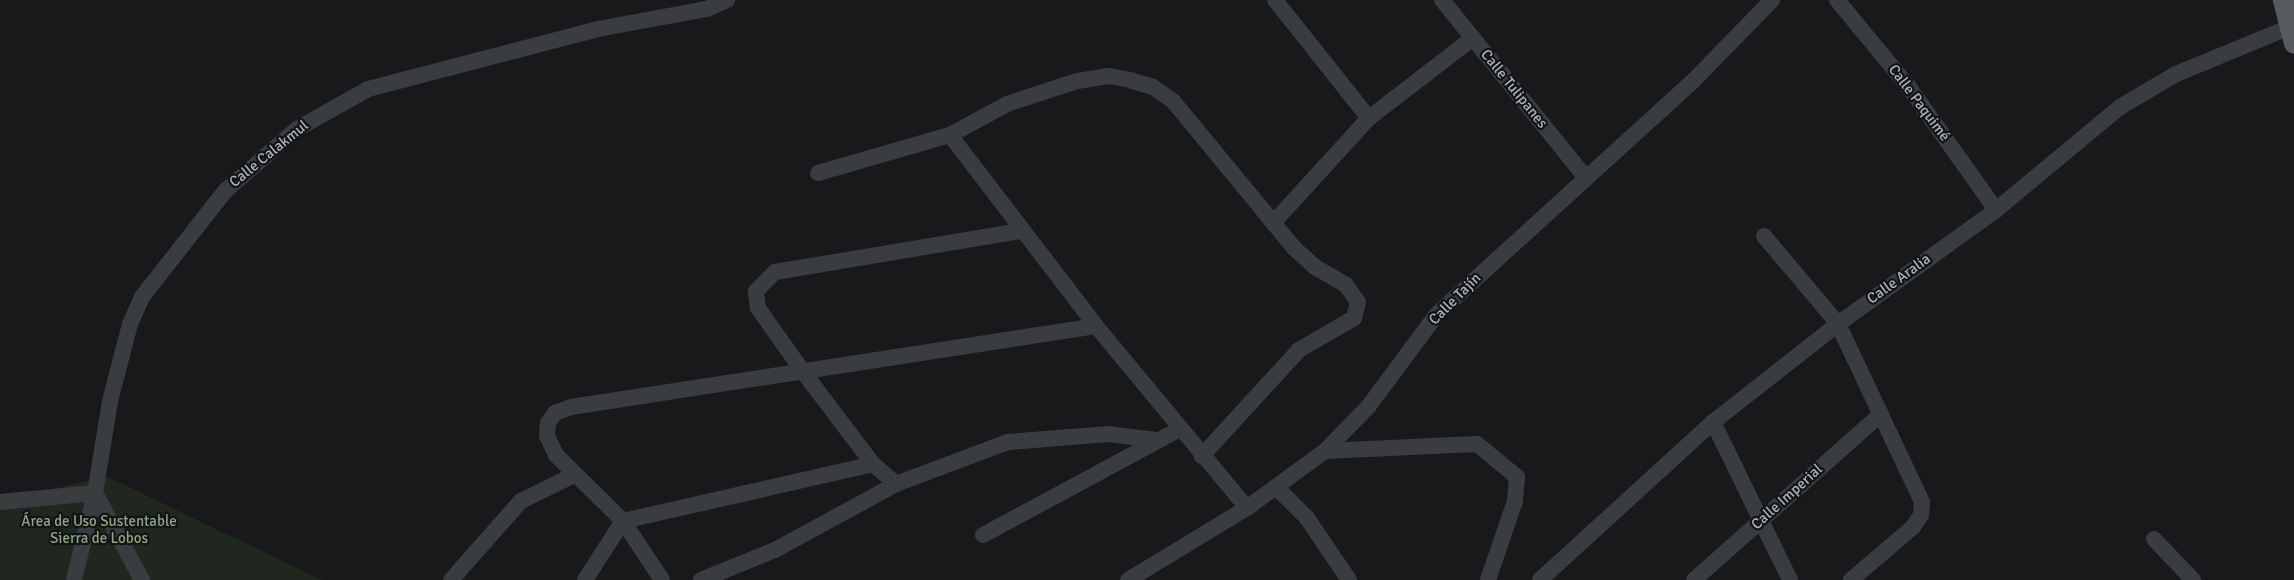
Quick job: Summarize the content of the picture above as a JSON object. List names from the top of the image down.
{
  "streets": {
    "street": [
      "Calle Tulipanes",
      "Calle Paquimé",
      "Calle Calakmul",
      "Calle Aralia",
      "Calle Tajín",
      "Calle Imperial"
    ]
  },
  "crossings": [
    ["Calle Tulipanes", "Calle Tajín"],
    ["Calle Paquimé", "Calle Aralia"]
  ],
  "parks": ["Área de Uso Sustentable Sierra de Lobos"]
}
